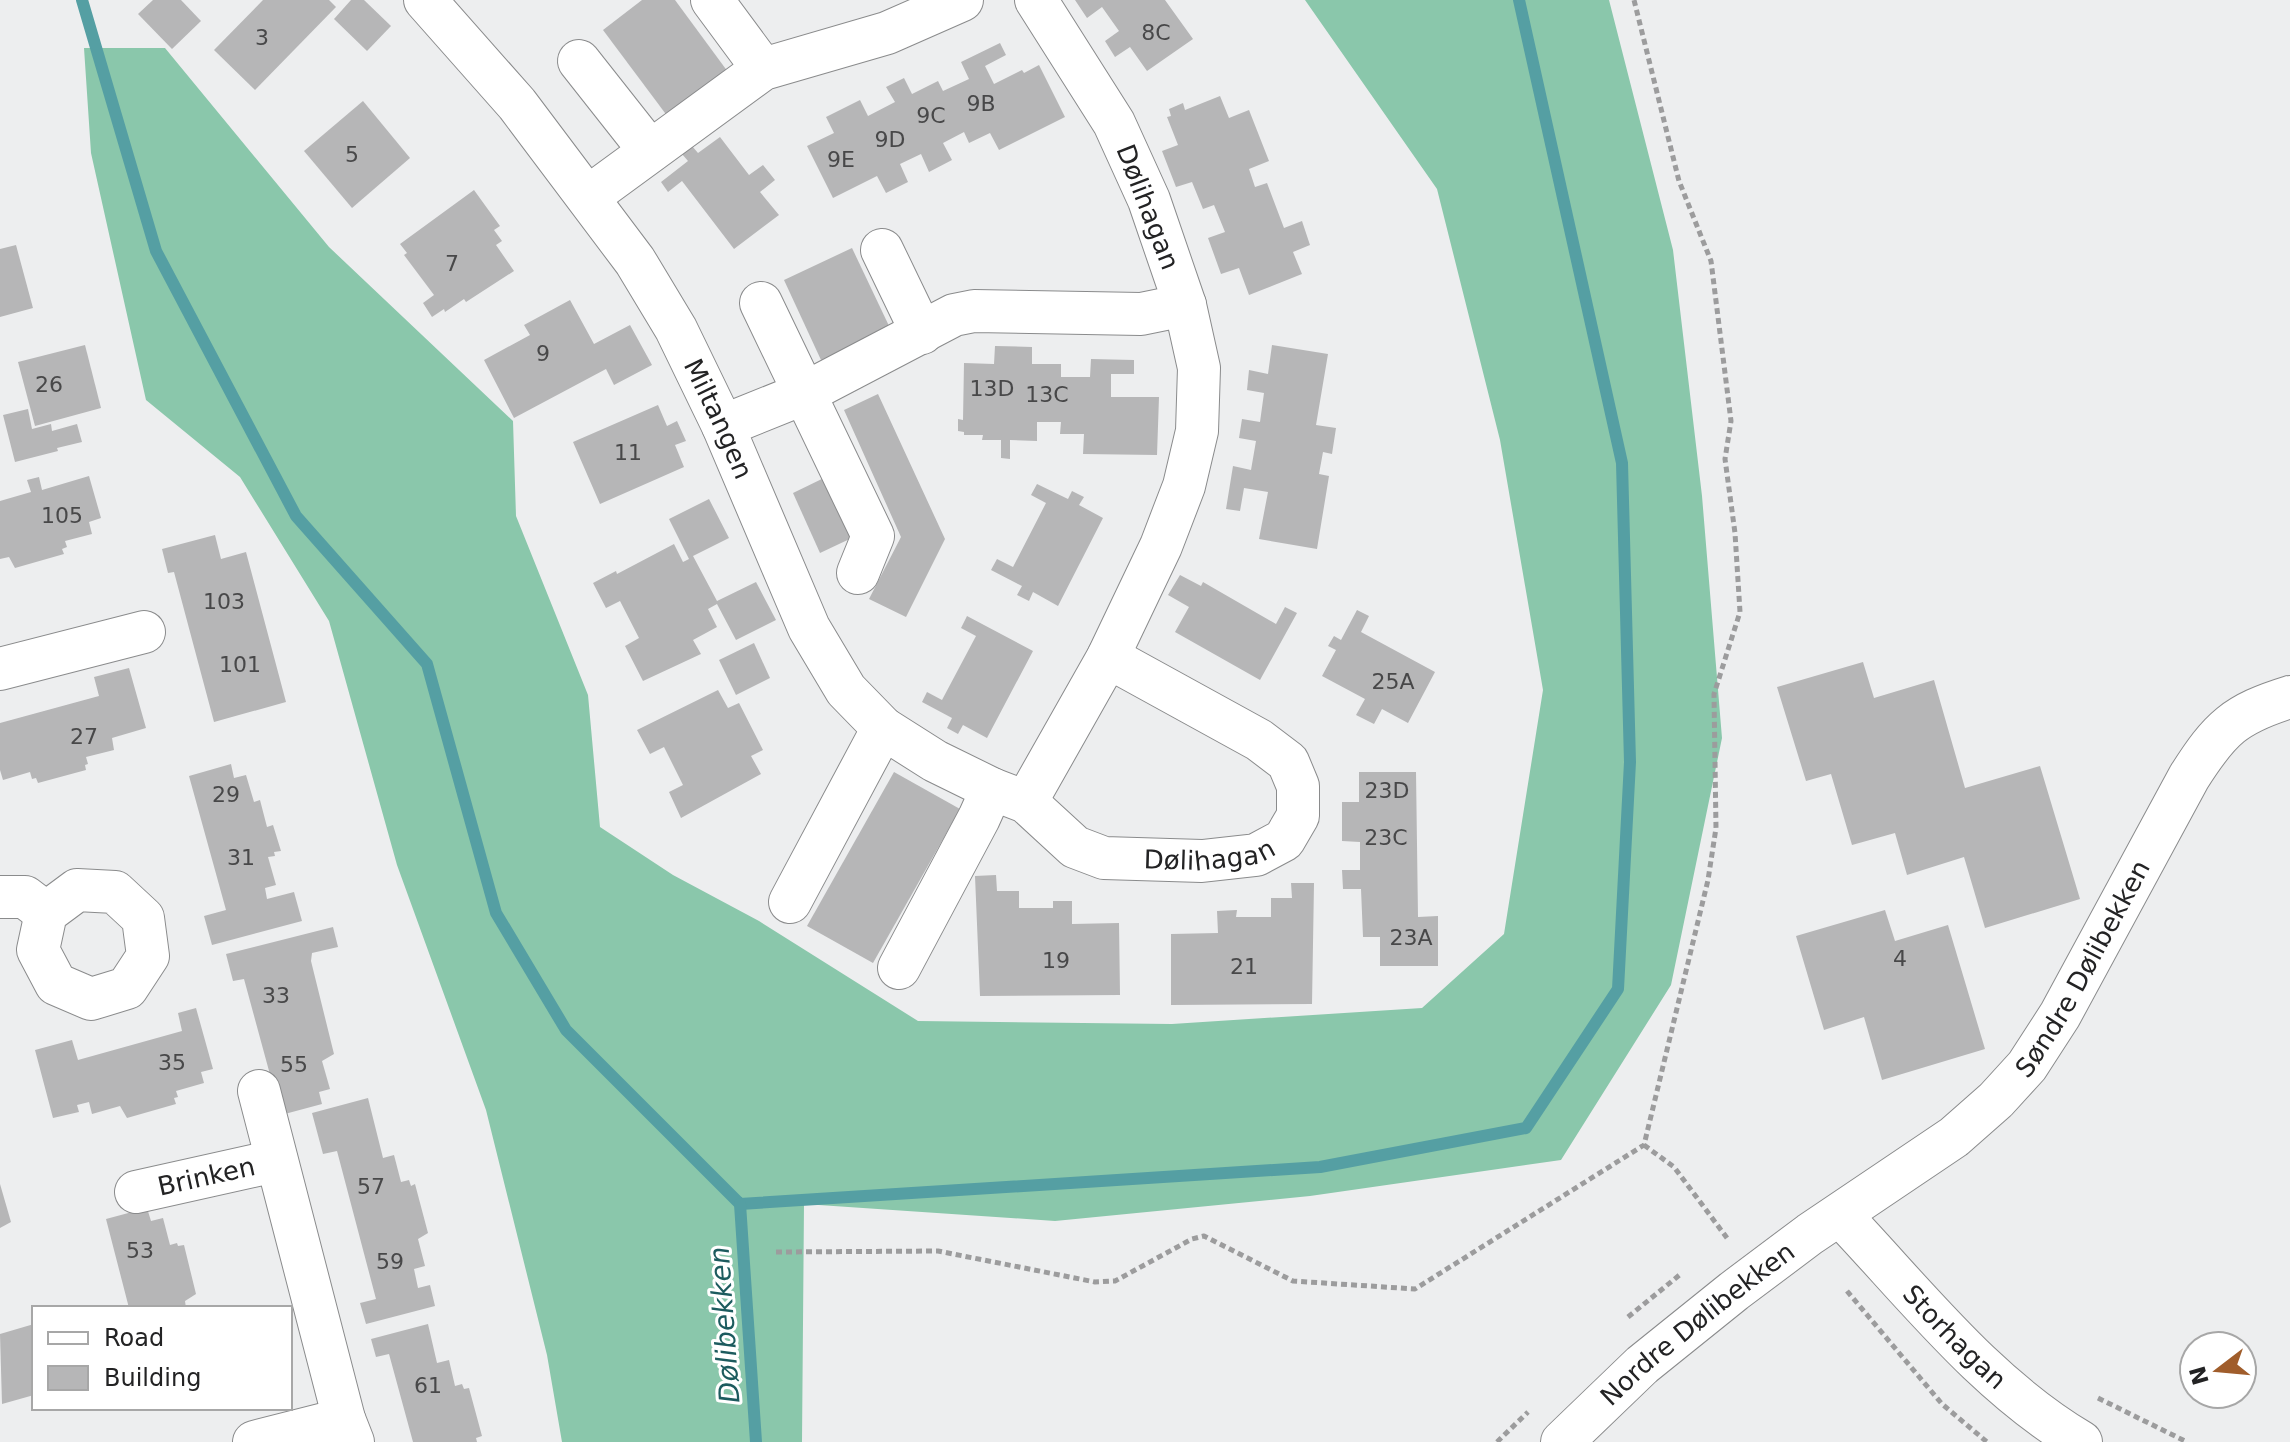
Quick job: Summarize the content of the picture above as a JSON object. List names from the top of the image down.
{
  "streets": {
    "street": [
      "Dølihagan",
      "Miltangen",
      "Søndre Dølibekken",
      "Brinken",
      "Nordre Dølibekken",
      "Storhagan"
    ]
  },
  "crossings": [
    ["Dølihagan", "Miltangen"],
    ["Søndre Dølibekken", "Nordre Dølibekken"],
    ["Søndre Dølibekken", "Storhagan"],
    ["Nordre Dølibekken", "Storhagan"]
  ],
  "water": ["Dølibekken"],
  "house_numbers": [
    "8C",
    "3",
    "9B",
    "9C",
    "9D",
    "5",
    "9E",
    "7",
    "9",
    "26",
    "13D",
    "13C",
    "11",
    "105",
    "103",
    "101",
    "25A",
    "27",
    "23D",
    "29",
    "23C",
    "31",
    "23A",
    "4",
    "19",
    "21",
    "33",
    "35",
    "55",
    "57",
    "53",
    "59",
    "61"
  ],
  "legend": ["Road", "Building"],
  "north": "left"
}
